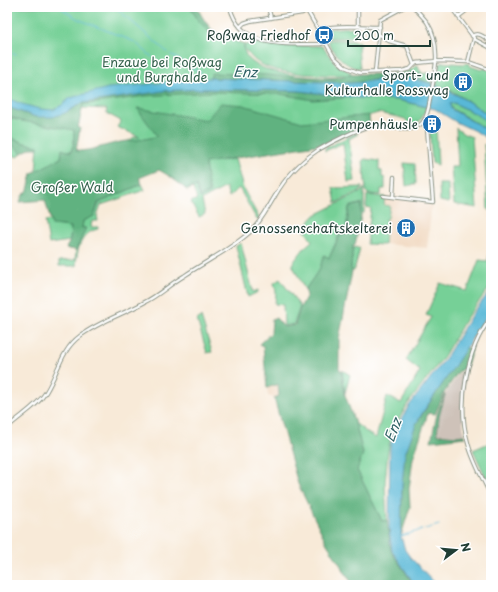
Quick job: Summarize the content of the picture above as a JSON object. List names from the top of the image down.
{
  "water": ["Enz"],
  "parks": ["Enzaue bei Roßwag und Burghalde", "Großer Wald"],
  "places": {
    "bus stop": ["Roßwag Friedhof"],
    "building": ["Sport- und Kulturhalle Rosswag", "Pumpenhäusle", "Genossenschaftskelterei"]
  },
  "scale_bar": "200 m",
  "north": "right"
}
